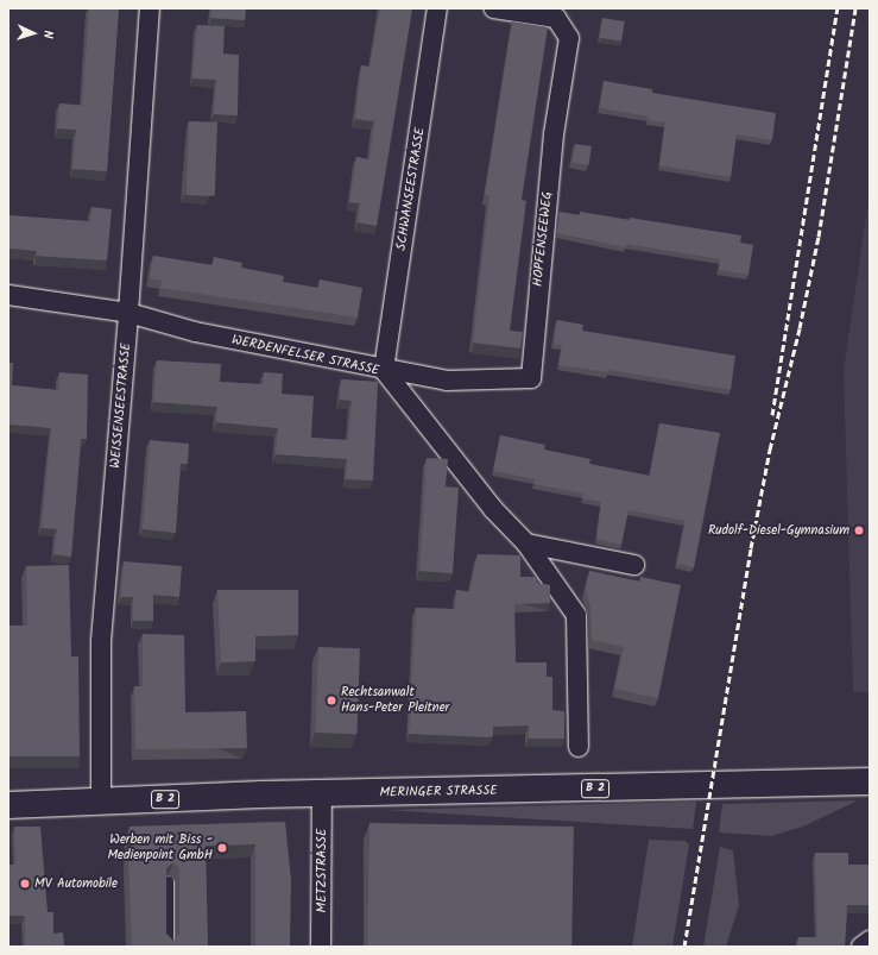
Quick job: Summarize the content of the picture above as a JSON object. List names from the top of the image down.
{
  "streets": {
    "main road": ["B 2", "MERINGER STRASSE"],
    "street": [
      "SCHWANSEESTRASSE",
      "HOPFENSEEWEG",
      "WERDENFELSER STRASSE",
      "WEISSENSEESTRASSE",
      "METZSTRASSE"
    ]
  },
  "crossings": [
    ["SCHWANSEESTRASSE", "HOPFENSEEWEG"],
    ["SCHWANSEESTRASSE", "WERDENFELSER STRASSE"],
    ["HOPFENSEEWEG", "WERDENFELSER STRASSE"],
    ["WERDENFELSER STRASSE", "WEISSENSEESTRASSE"],
    ["WEISSENSEESTRASSE", "MERINGER STRASSE"],
    ["MERINGER STRASSE", "METZSTRASSE"]
  ],
  "places": [
    "Rudolf-Diesel-Gymnasium",
    "Rechtsanwalt Hans-Peter Pleitner",
    "Werben mit Biss - Medienpoint GmbH",
    "MV Automobile"
  ],
  "north": "right"
}
